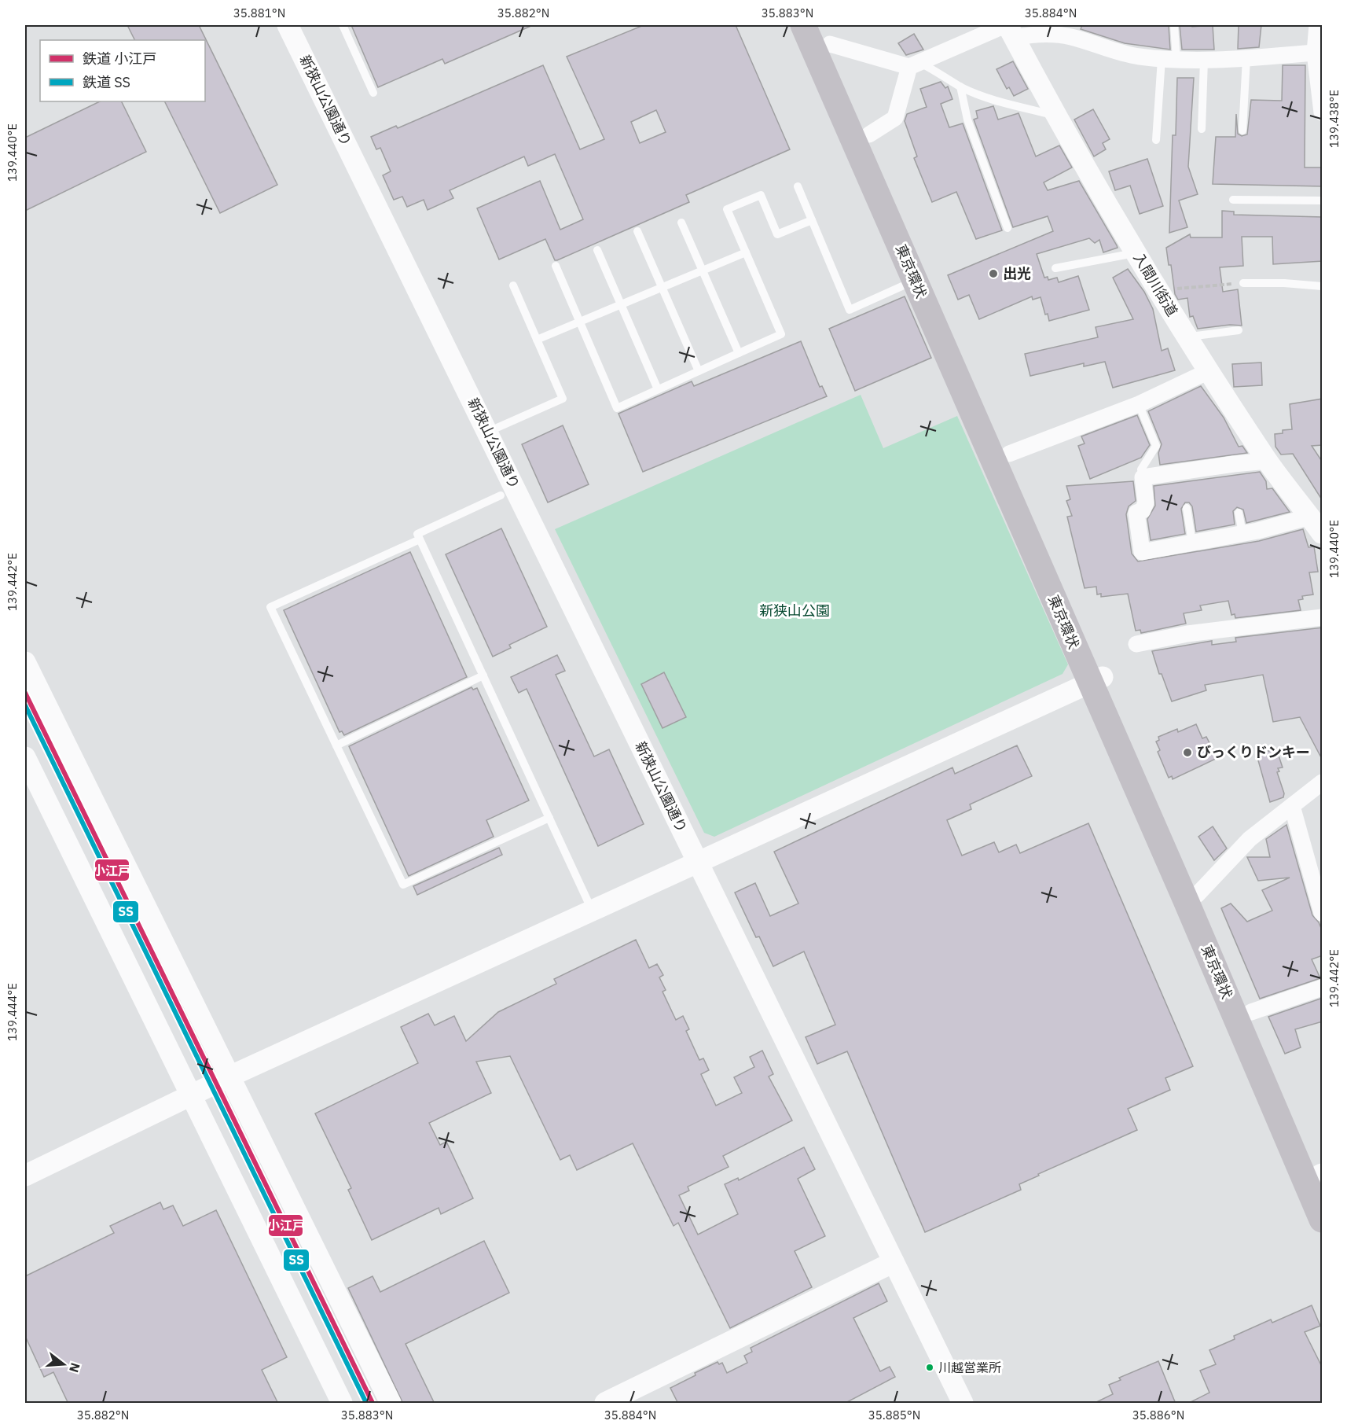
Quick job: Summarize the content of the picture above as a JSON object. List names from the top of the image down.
{
  "streets": {
    "highway": ["東京環状"],
    "street": ["新狭山公園通り", "入間川街道"]
  },
  "parks": ["新狭山公園"],
  "places": ["出光", "びっくりドンキー", "川越営業所"],
  "lines": ["rail line 小江戸", "rail line SS"],
  "legend": ["鉄道 小江戸", "鉄道 SS"],
  "north": "right",
  "coordinates": [
    "35.881°N",
    "35.882°N",
    "35.883°N",
    "35.884°N",
    "139.438°E",
    "139.440°E",
    "139.442°E",
    "139.444°E",
    "35.885°N",
    "35.886°N"
  ]
}
